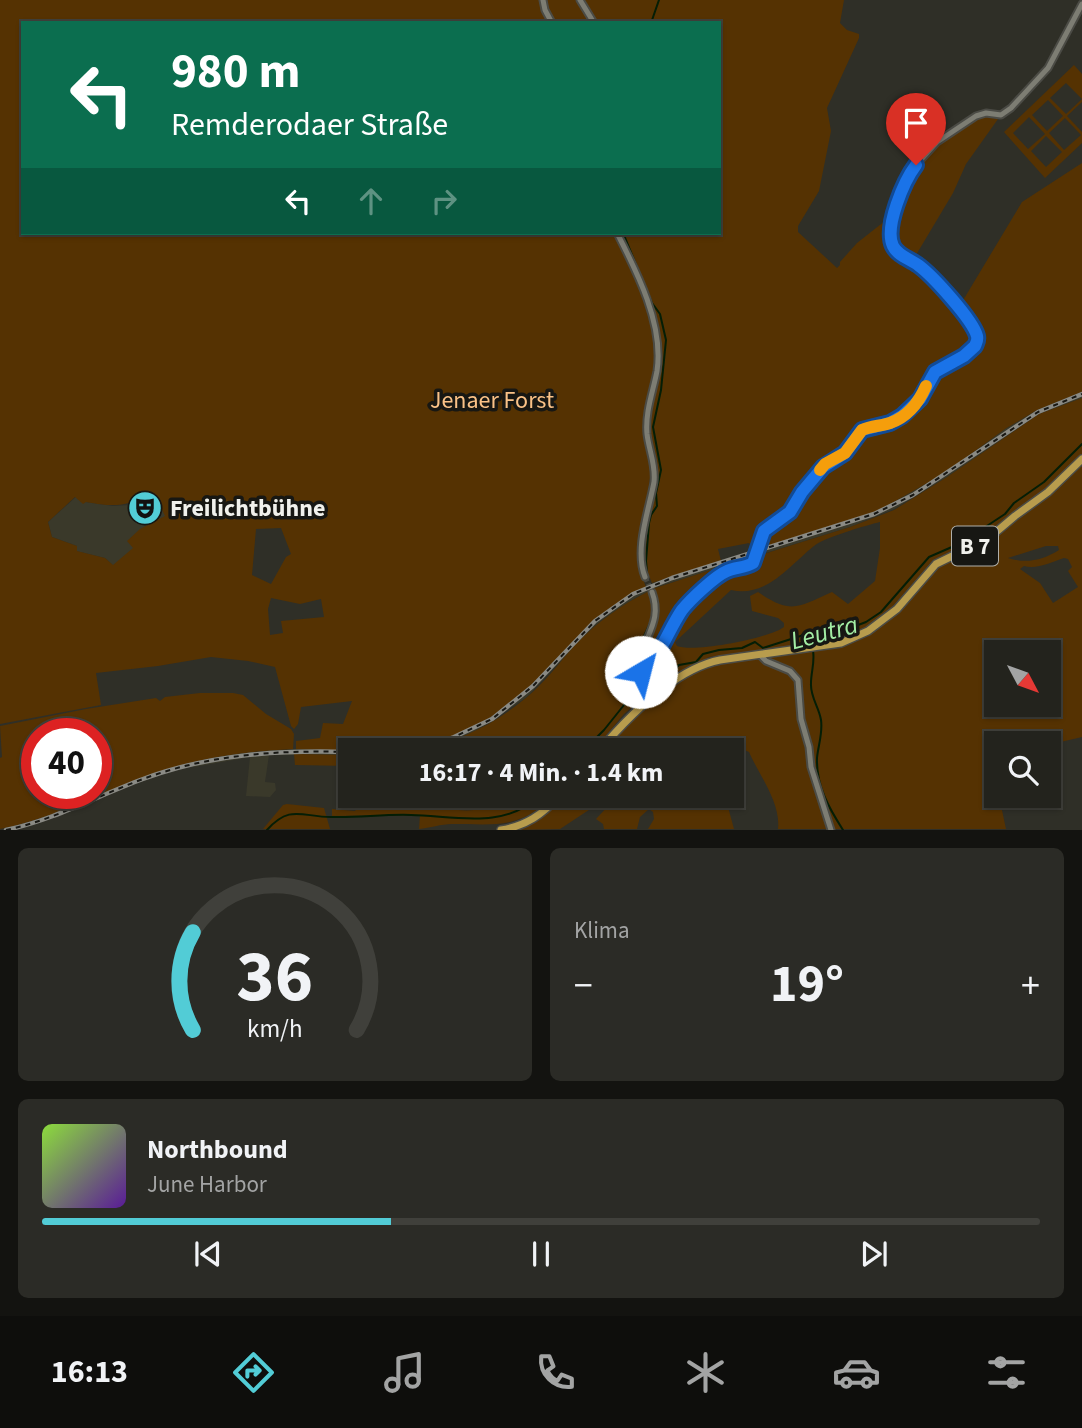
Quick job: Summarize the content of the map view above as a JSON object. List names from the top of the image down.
{
  "streets": {
    "main road": ["B 7"]
  },
  "water": ["Leutra"],
  "parks": ["Jenaer Forst"],
  "places": {
    "theatre": ["Freilichtbühne"]
  },
  "north": "bottom right",
  "page": {
    "turn": ["980 m", "Remderodaer Straße"],
    "limit": "40",
    "trip": "16:17 · 4 Min. · 1.4 km",
    "tile": "Klima",
    "heat": ["−", "19°", "+"],
    "song": ["Northbound", "June Harbor"],
    "tabs": "16:13",
    "gauge": ["36", "km/h"]
  }
}
